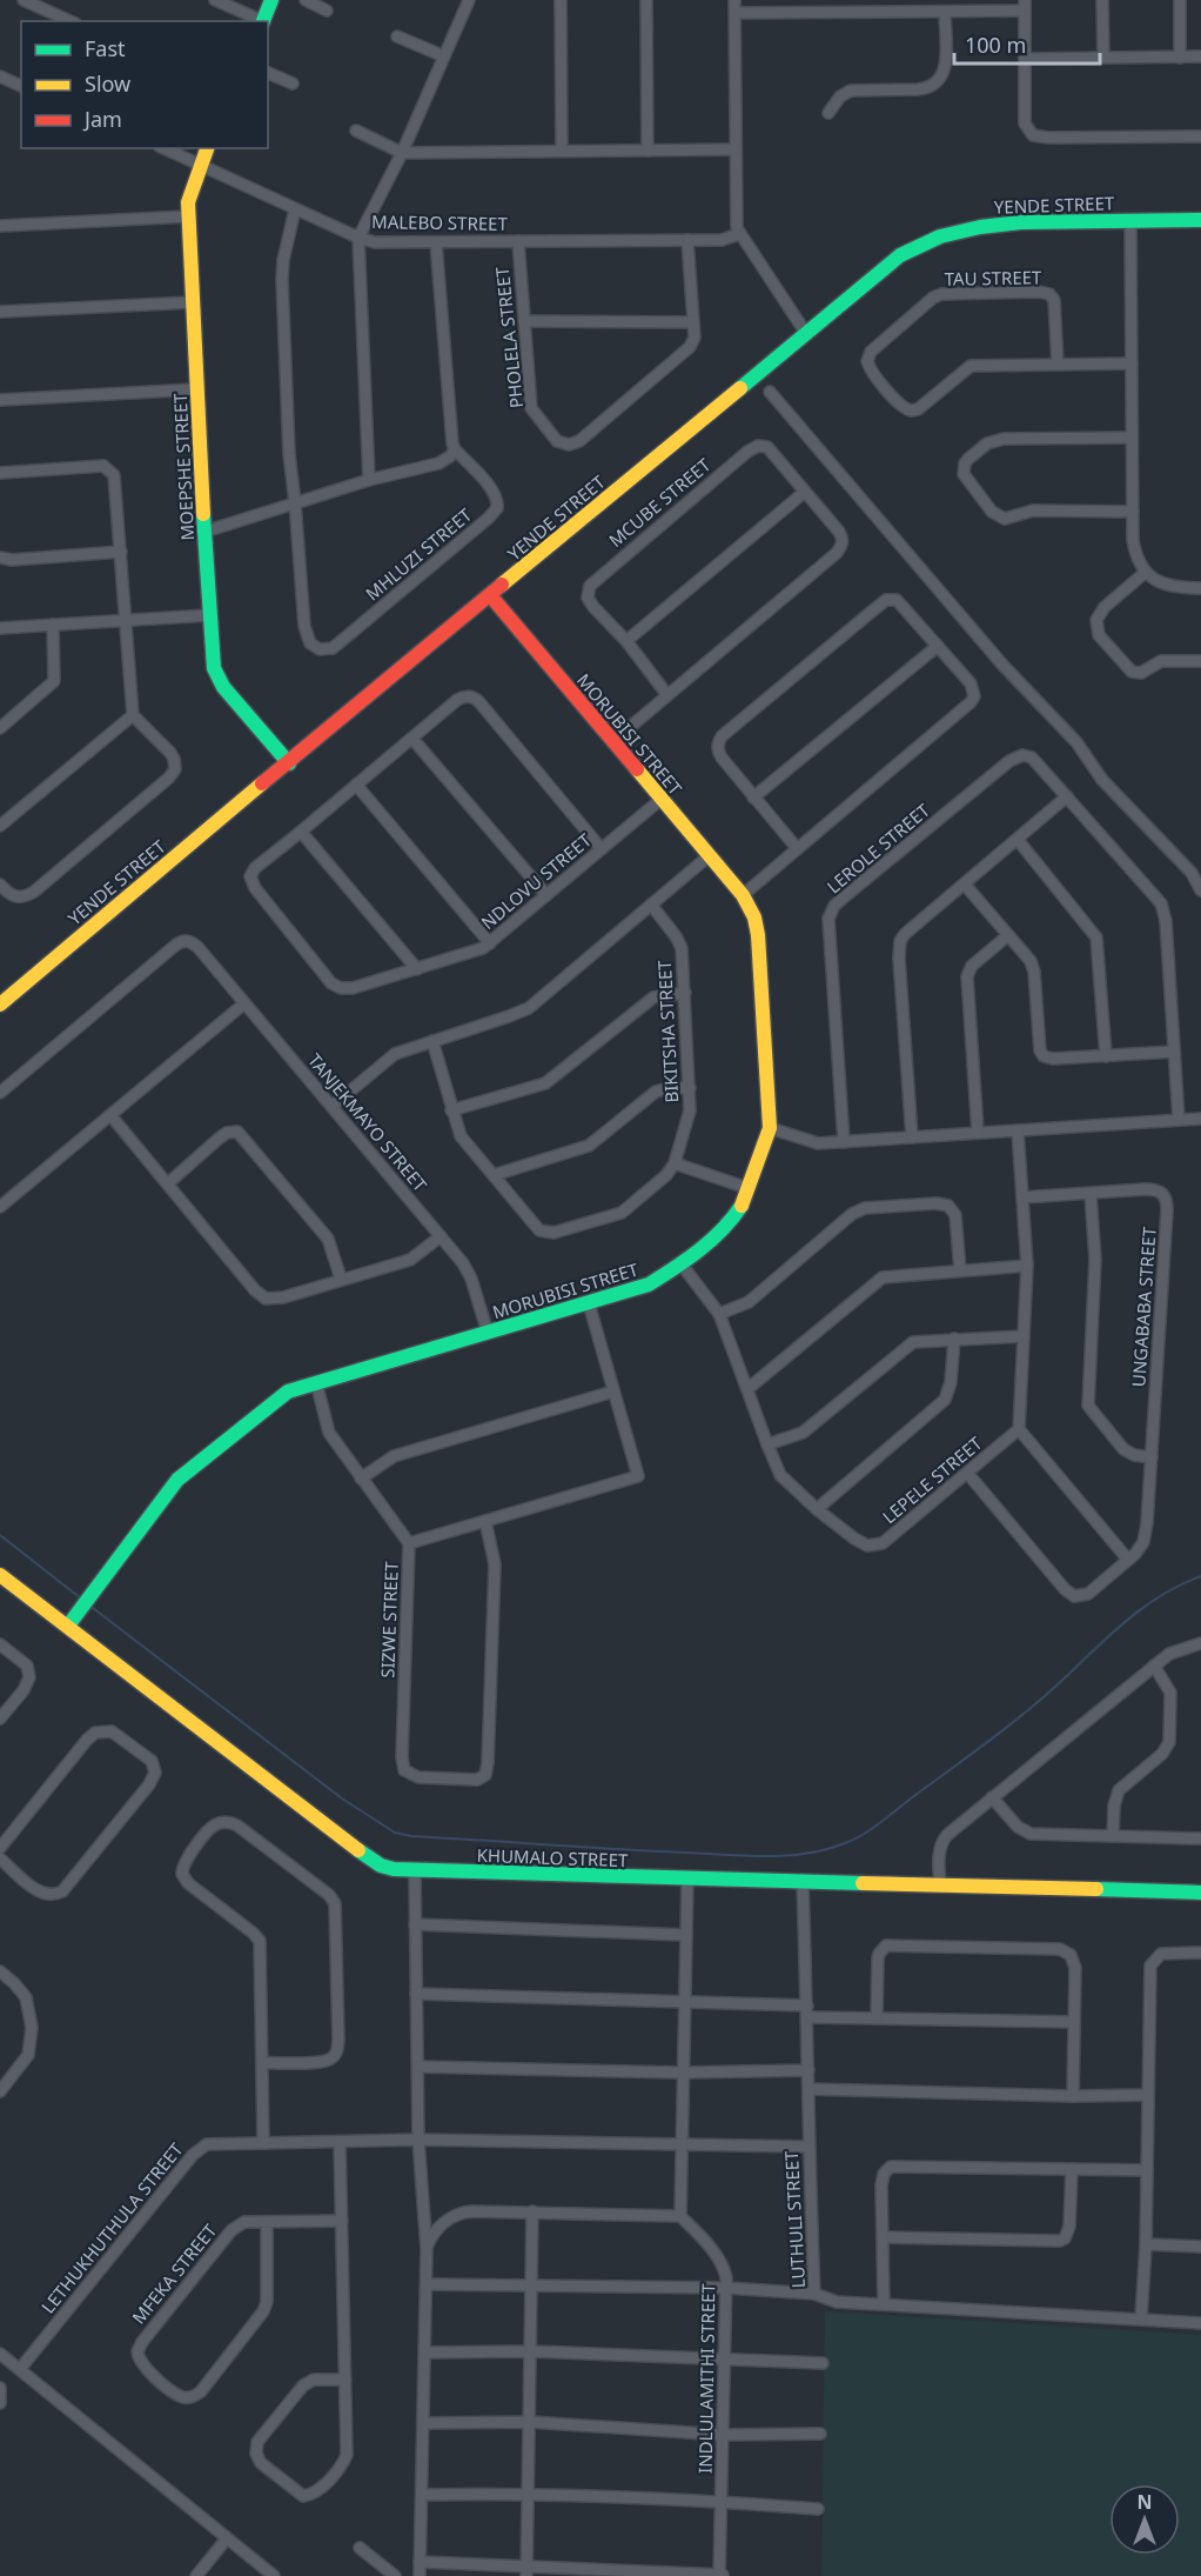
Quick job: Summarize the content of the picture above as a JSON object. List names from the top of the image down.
{
  "streets": {
    "street": [
      "YENDE STREET",
      "MALEBO STREET",
      "TAU STREET",
      "PHOLELA STREET",
      "MOEPSHE STREET",
      "MCUBE STREET",
      "MHLUZI STREET",
      "MORUBISI STREET",
      "LEROLE STREET",
      "NDLOVU STREET",
      "BIKITSHA STREET",
      "TANJEKMAYO STREET",
      "UNGABABA STREET",
      "LEPELE STREET",
      "SIZWE STREET",
      "KHUMALO STREET",
      "LUTHULI STREET",
      "LETHUKHUTHULA STREET",
      "MFEKA STREET",
      "INDLULAMITHI STREET"
    ]
  },
  "crossings": [
    ["YENDE STREET", "MOEPSHE STREET"],
    ["YENDE STREET", "MORUBISI STREET"],
    ["MALEBO STREET", "PHOLELA STREET"],
    ["MALEBO STREET", "MOEPSHE STREET"],
    ["MORUBISI STREET", "NDLOVU STREET"],
    ["MORUBISI STREET", "TANJEKMAYO STREET"],
    ["MORUBISI STREET", "LEPELE STREET"],
    ["MORUBISI STREET", "KHUMALO STREET"],
    ["UNGABABA STREET", "LEPELE STREET"],
    ["KHUMALO STREET", "LUTHULI STREET"],
    ["LUTHULI STREET", "LETHUKHUTHULA STREET"]
  ],
  "legend": ["Fast", "Slow", "Jam"],
  "scale_bar": "100 m",
  "north": "top"
}
